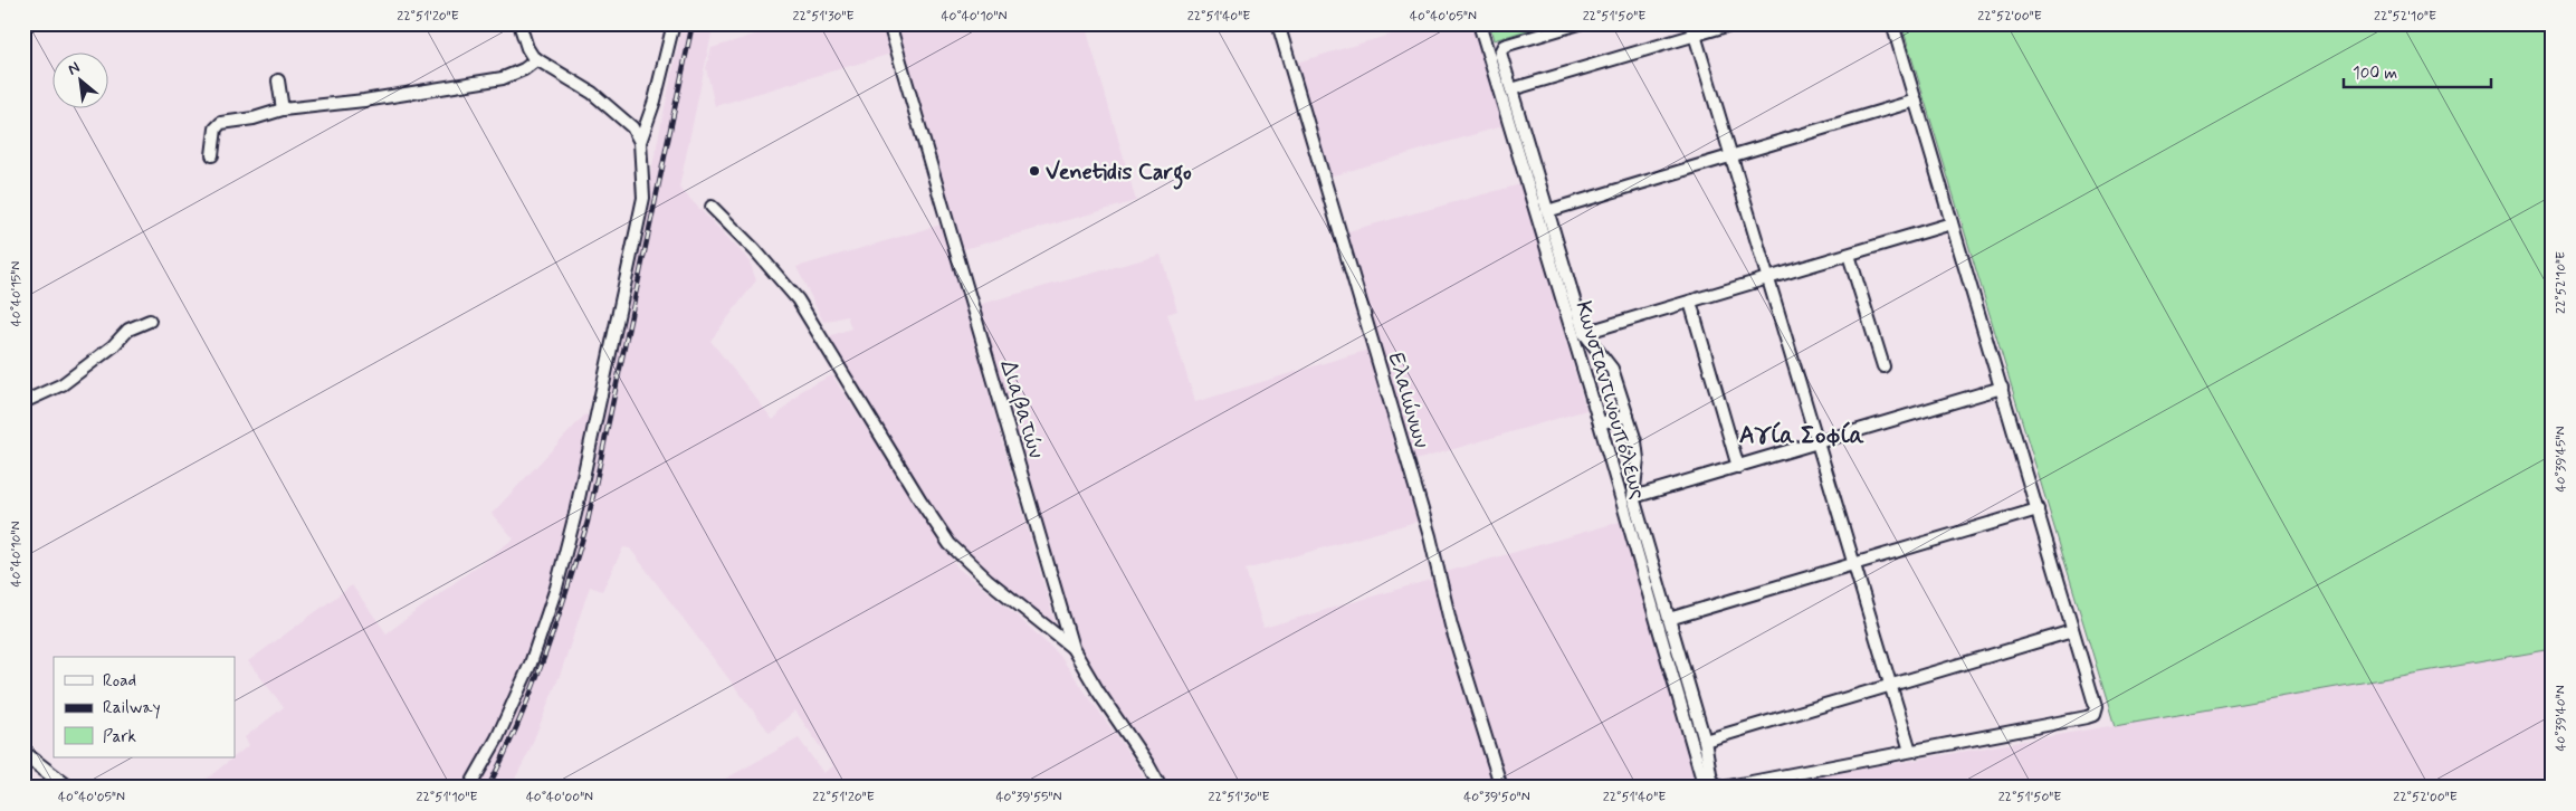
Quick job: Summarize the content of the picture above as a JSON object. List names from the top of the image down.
{
  "streets": {
    "street": ["Ελαιώνων", "Κωνσταντινουπόλεως", "Διαβατών"]
  },
  "districts": ["Αγία Σοφία"],
  "places": ["Venetidis Cargo"],
  "legend": ["Road", "Railway", "Park"],
  "scale_bar": "100 m",
  "north": "top left",
  "coordinates": [
    "22°51'20\"E",
    "22°51'30\"E",
    "40°40'10\"N",
    "22°51'40\"E",
    "40°40'05\"N",
    "22°51'50\"E",
    "22°52'00\"E",
    "22°52'10\"E",
    "40°40'15\"N",
    "40°39'45\"N",
    "40°39'40\"N",
    "22°51'10\"E",
    "40°40'00\"N",
    "40°39'55\"N",
    "40°39'50\"N"
  ]
}
